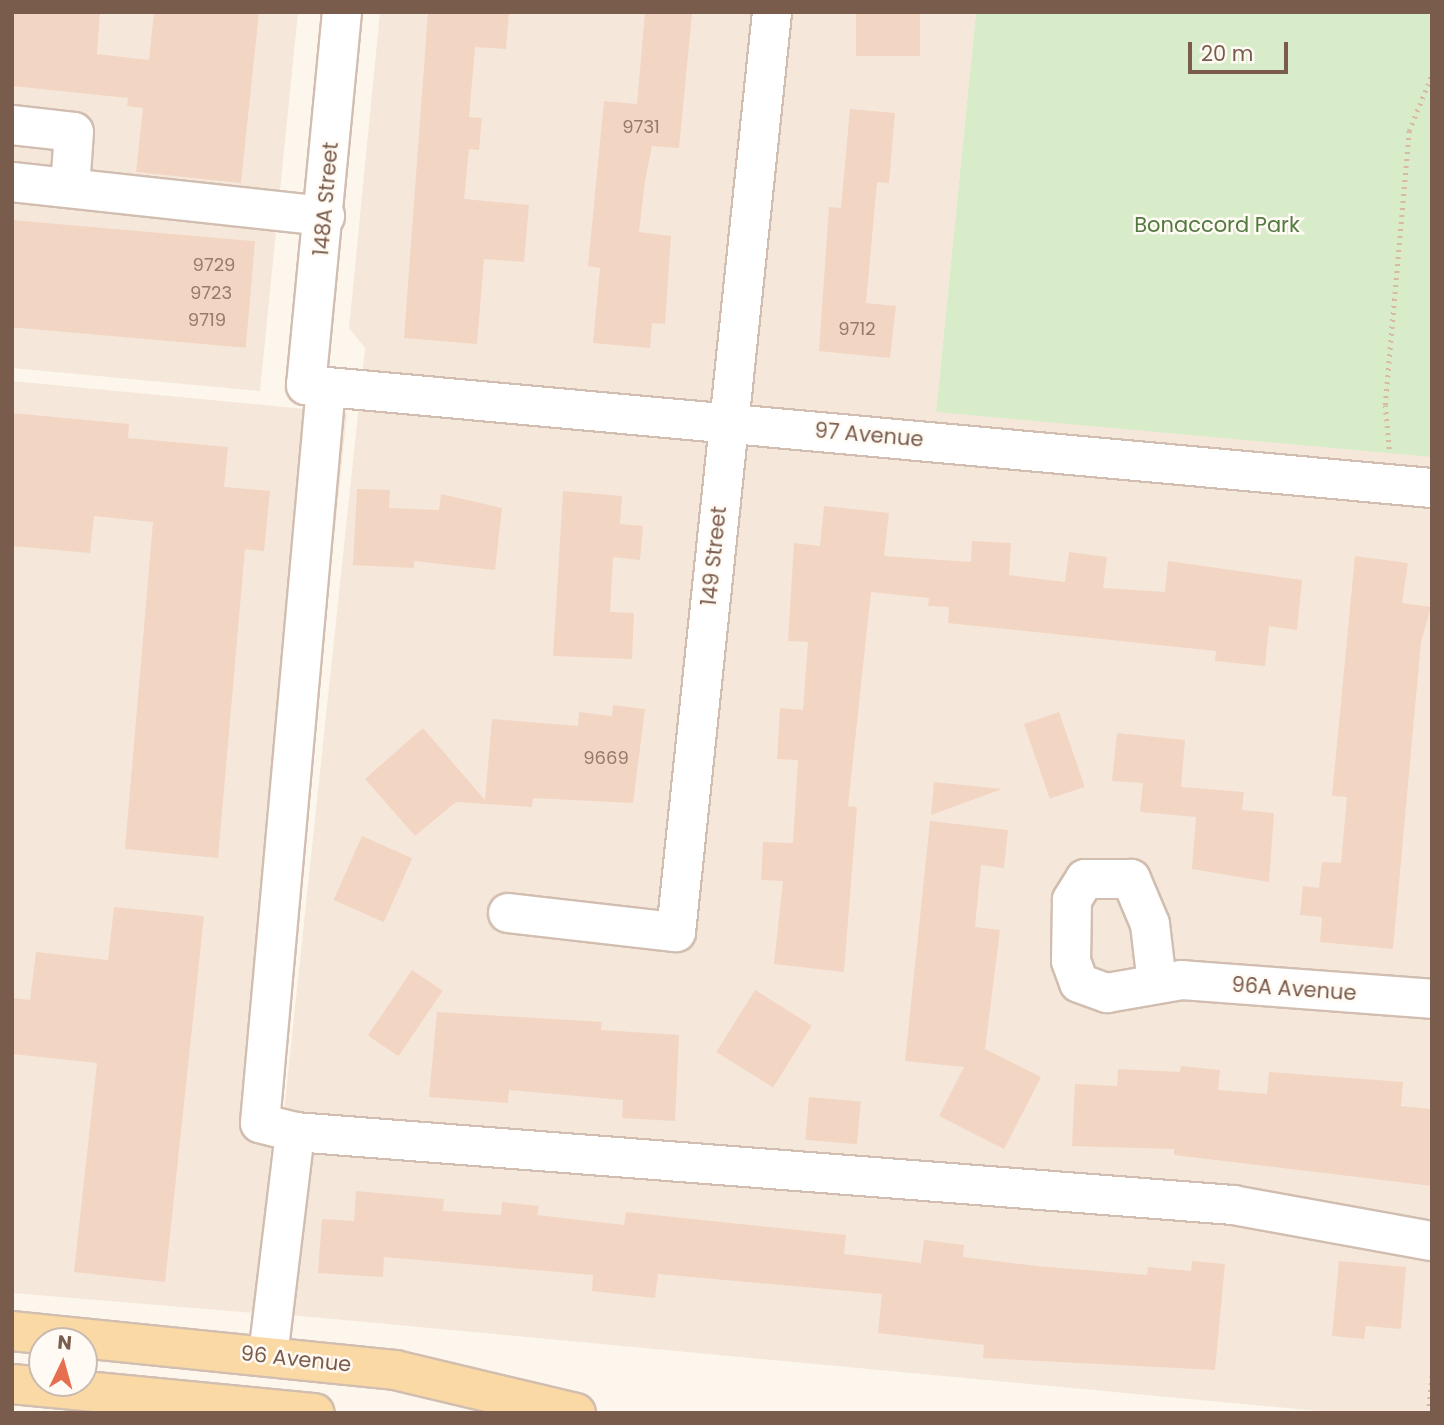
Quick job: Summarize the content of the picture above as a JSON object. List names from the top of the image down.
{
  "streets": {
    "main road": ["96 Avenue"],
    "street": [
      "148A Street",
      "97 Avenue",
      "149 Street",
      "96A Avenue"
    ]
  },
  "crossings": [
    ["148A Street", "97 Avenue"],
    ["97 Avenue", "149 Street"]
  ],
  "parks": ["Bonaccord Park"],
  "house_numbers": [
    "9731",
    "9729",
    "9723",
    "9719",
    "9712",
    "9669"
  ],
  "scale_bar": "20 m",
  "north": "top"
}
